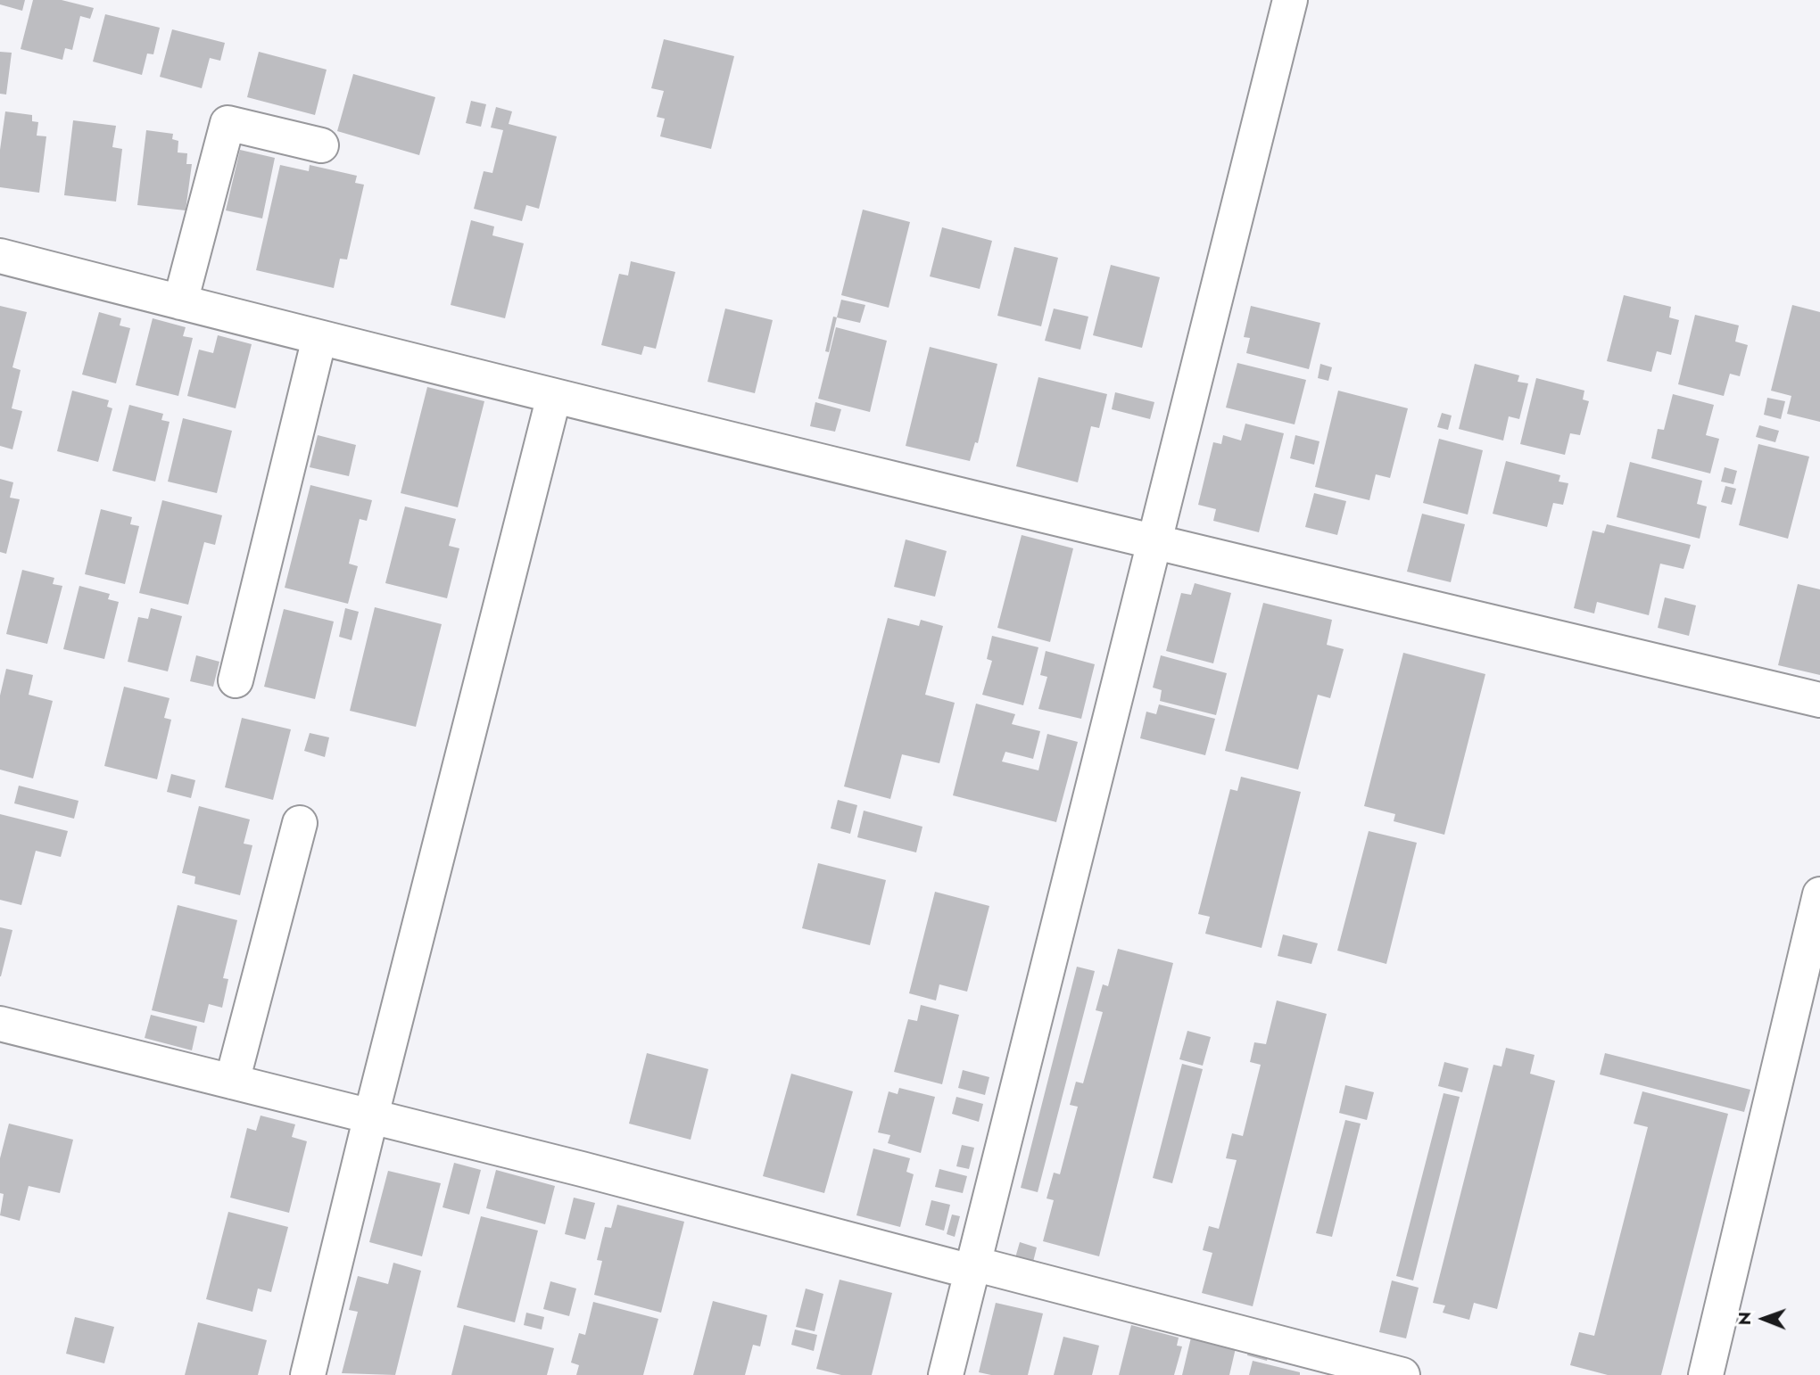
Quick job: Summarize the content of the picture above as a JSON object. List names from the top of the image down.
{
  "north": "left"
}
